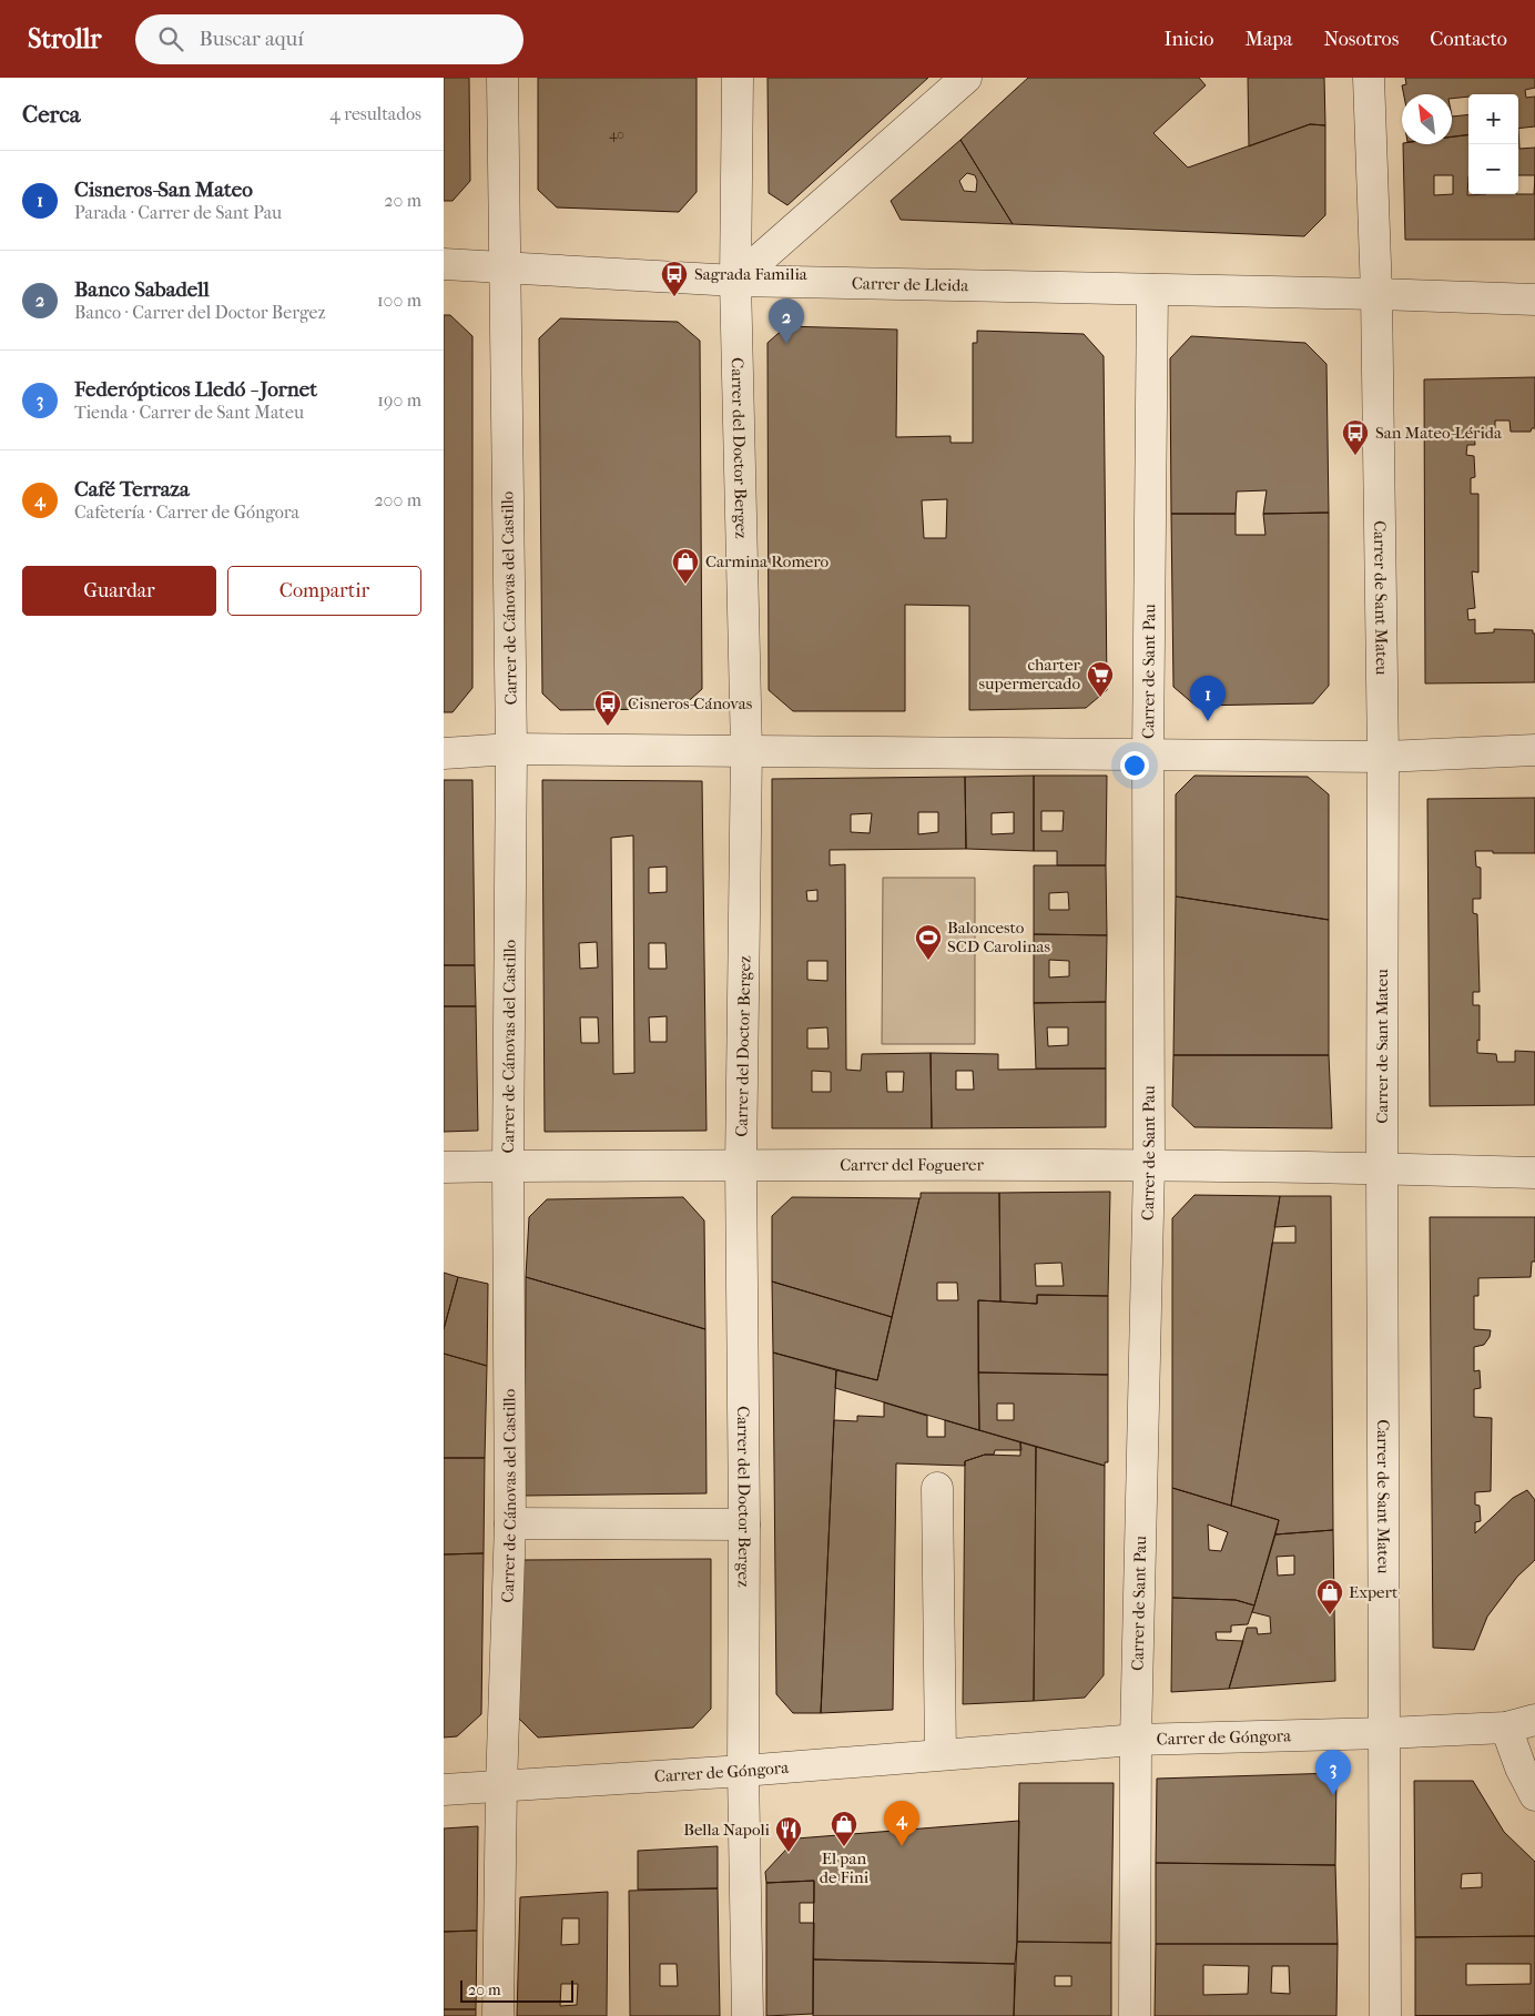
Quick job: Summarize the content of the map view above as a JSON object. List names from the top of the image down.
{
  "streets": {
    "street": [
      "Carrer de Lleida",
      "Carrer del Doctor Bergez",
      "Carrer de Sant Mateu",
      "Carrer de Cánovas del Castillo",
      "Carrer de Sant Pau",
      "Carrer del Foguerer",
      "Carrer de Góngora"
    ]
  },
  "crossings": [
    ["Carrer de Lleida", "Carrer del Doctor Bergez"],
    ["Carrer de Lleida", "Carrer de Sant Mateu"],
    ["Carrer de Lleida", "Carrer de Cánovas del Castillo"],
    ["Carrer de Lleida", "Carrer de Sant Pau"],
    ["Carrer del Doctor Bergez", "Carrer del Foguerer"],
    ["Carrer del Doctor Bergez", "Carrer de Góngora"],
    ["Carrer de Sant Mateu", "Carrer del Foguerer"],
    ["Carrer de Sant Mateu", "Carrer de Góngora"],
    ["Carrer de Cánovas del Castillo", "Carrer del Foguerer"],
    ["Carrer de Cánovas del Castillo", "Carrer de Góngora"],
    ["Carrer de Sant Pau", "Carrer del Foguerer"],
    ["Carrer de Sant Pau", "Carrer de Góngora"]
  ],
  "places": {
    "bus stop": ["Sagrada Familia", "San Mateo-Lérida", "Cisneros-Cánovas"],
    "shop": ["Carmina Romero", "Expert", "El pan de Fini"],
    "supermarket": ["charter supermercado"],
    "sports": ["Baloncesto SCD Carolinas"],
    "restaurant": ["Bella Napoli"]
  },
  "house_numbers": ["40"],
  "scale_bar": "20 m",
  "north": "top left",
  "page": {
    "header": "Strollr",
    "search": "Buscar aquí",
    "nav": [
      "Inicio",
      "Mapa",
      "Nosotros",
      "Contacto"
    ],
    "heading": ["Cerca", "4 resultados"],
    "map_buttons": ["+", "−"],
    "list": [
      {
        "mark": "1",
        "name": "Cisneros-San Mateo",
        "note": "Parada · Carrer de Sant Pau",
        "value": "20 m"
      },
      {
        "mark": "2",
        "name": "Banco Sabadell",
        "note": "Banco · Carrer del Doctor Bergez",
        "value": "100 m"
      },
      {
        "mark": "3",
        "name": "Federópticos Lledó - Jornet",
        "note": "Tienda · Carrer de Sant Mateu",
        "value": "190 m"
      },
      {
        "mark": "4",
        "name": "Café Terraza",
        "note": "Cafetería · Carrer de Góngora",
        "value": "200 m"
      }
    ],
    "pins": [
      "2",
      "1",
      "3",
      "4"
    ],
    "buttons": ["Guardar", "Compartir"],
    "scale": "20 m"
  }
}
